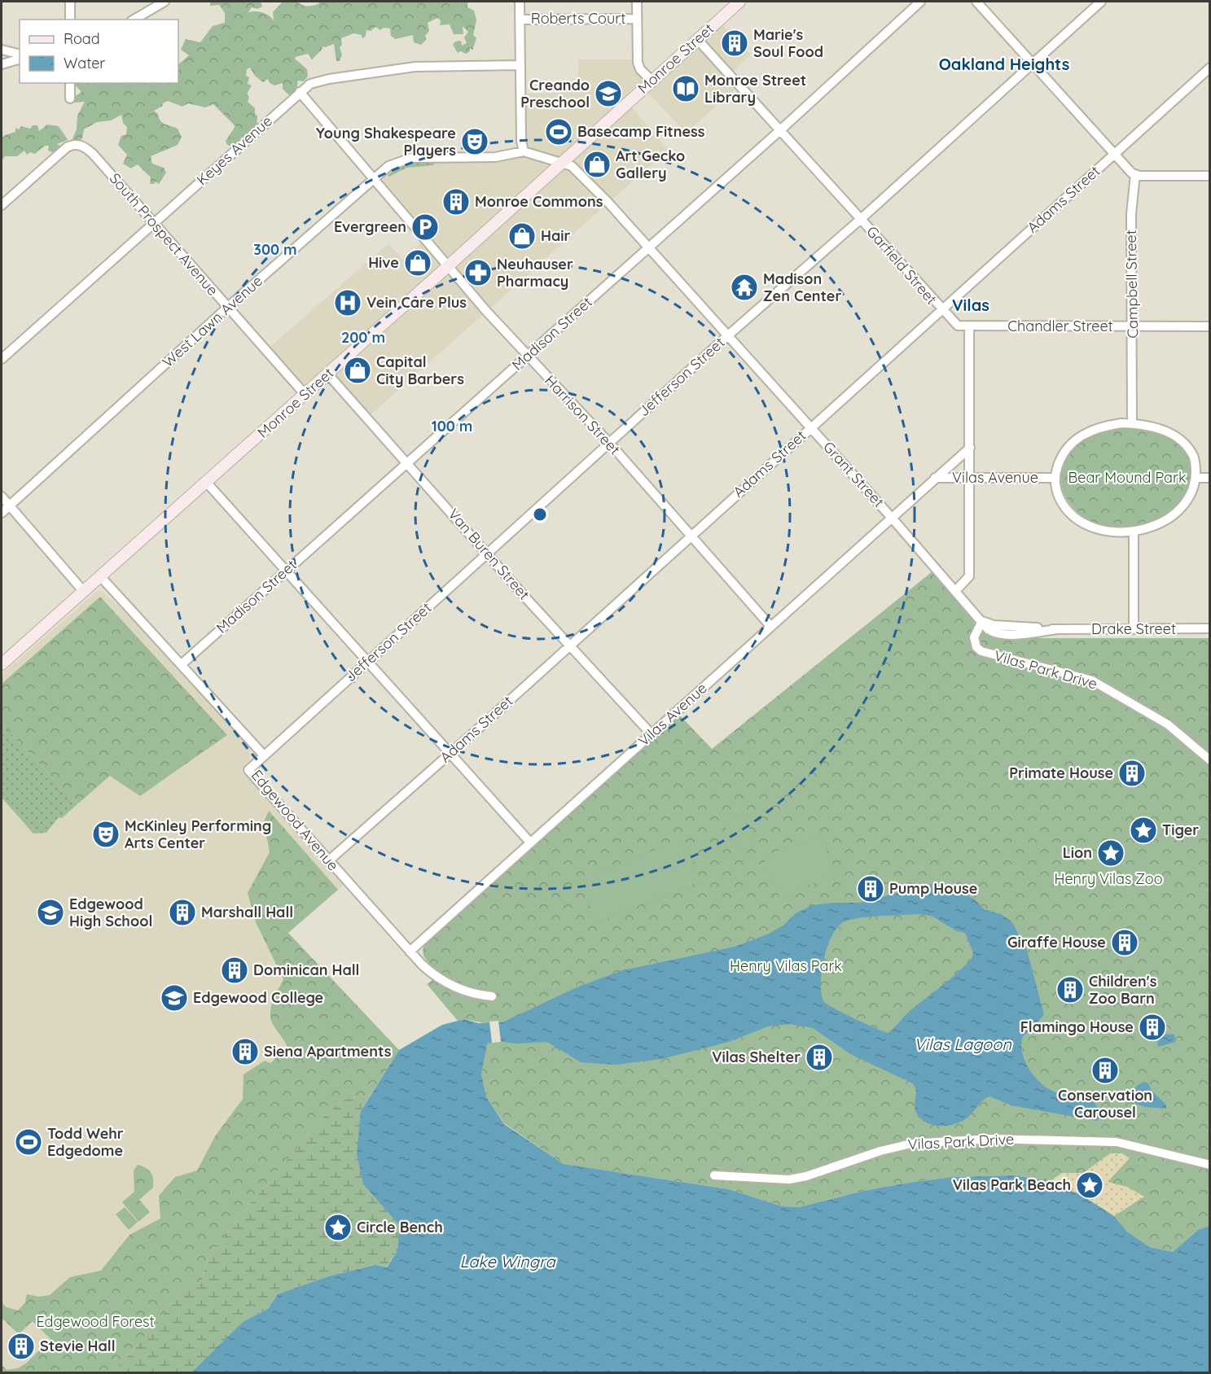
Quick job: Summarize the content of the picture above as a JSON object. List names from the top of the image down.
{
  "streets": {
    "main road": ["Monroe Street"],
    "street": [
      "Roberts Court",
      "Keyes Avenue",
      "Adams Street",
      "South Prospect Avenue",
      "Garfield Street",
      "Campbell Street",
      "West Lawn Avenue",
      "Chandler Street",
      "Madison Street",
      "Jefferson Street",
      "Harrison Street",
      "Grant Street",
      "Vilas Avenue",
      "Van Buren Street",
      "Drake Street",
      "Vilas Park Drive",
      "Edgewood Avenue"
    ]
  },
  "crossings": [
    ["Monroe Street", "South Prospect Avenue"],
    ["Monroe Street", "Garfield Street"],
    ["Monroe Street", "Harrison Street"],
    ["Monroe Street", "Grant Street"],
    ["Monroe Street", "Van Buren Street"],
    ["Monroe Street", "Edgewood Avenue"],
    ["Keyes Avenue", "South Prospect Avenue"],
    ["Keyes Avenue", "Harrison Street"],
    ["Adams Street", "Garfield Street"],
    ["Adams Street", "Harrison Street"],
    ["Adams Street", "Grant Street"],
    ["Adams Street", "Van Buren Street"],
    ["Adams Street", "Edgewood Avenue"],
    ["South Prospect Avenue", "West Lawn Avenue"],
    ["Garfield Street", "Chandler Street"],
    ["Garfield Street", "Madison Street"],
    ["Garfield Street", "Jefferson Street"],
    ["Campbell Street", "Chandler Street"],
    ["Campbell Street", "Vilas Avenue"],
    ["West Lawn Avenue", "Harrison Street"],
    ["West Lawn Avenue", "Grant Street"],
    ["Madison Street", "Harrison Street"],
    ["Madison Street", "Grant Street"],
    ["Madison Street", "Van Buren Street"],
    ["Madison Street", "Edgewood Avenue"],
    ["Jefferson Street", "Harrison Street"],
    ["Jefferson Street", "Grant Street"],
    ["Jefferson Street", "Van Buren Street"],
    ["Jefferson Street", "Edgewood Avenue"],
    ["Harrison Street", "Vilas Avenue"],
    ["Grant Street", "Vilas Avenue"],
    ["Grant Street", "Drake Street"],
    ["Grant Street", "Vilas Park Drive"],
    ["Vilas Avenue", "Van Buren Street"],
    ["Vilas Avenue", "Edgewood Avenue"],
    ["Drake Street", "Vilas Park Drive"]
  ],
  "districts": ["Oakland Heights", "Vilas"],
  "water": ["Vilas Lagoon", "Lake Wingra"],
  "parks": [
    "Bear Mound Park",
    "Henry Vilas Zoo",
    "Henry Vilas Park",
    "Edgewood Forest"
  ],
  "places": {
    "building": [
      "Marie's Soul Food",
      "Monroe Commons",
      "Primate House",
      "Pump House",
      "Marshall Hall",
      "Giraffe House",
      "Dominican Hall",
      "Children's Zoo Barn",
      "Flamingo House",
      "Siena Apartments",
      "Vilas Shelter",
      "Conservation Carousel",
      "Stevie Hall"
    ],
    "library": ["Monroe Street Library"],
    "school or university": ["Creando Preschool", "Edgewood High School", "Edgewood College"],
    "sports": ["Basecamp Fitness", "Todd Wehr Edgedome"],
    "theatre": ["Young Shakespeare Players", "McKinley Performing Arts Center"],
    "shop": [
      "Art Gecko Gallery",
      "Hair",
      "Hive",
      "Capital City Barbers"
    ],
    "parking": ["Evergreen"],
    "pharmacy": ["Neuhauser Pharmacy"],
    "temple": ["Madison Zen Center"],
    "hospital": ["Vein Care Plus"],
    "place": [
      "Tiger",
      "Lion",
      "Vilas Park Beach",
      "Circle Bench"
    ]
  },
  "legend": ["Road", "Water"],
  "rings": ["300 m", "200 m", "100 m"]
}
